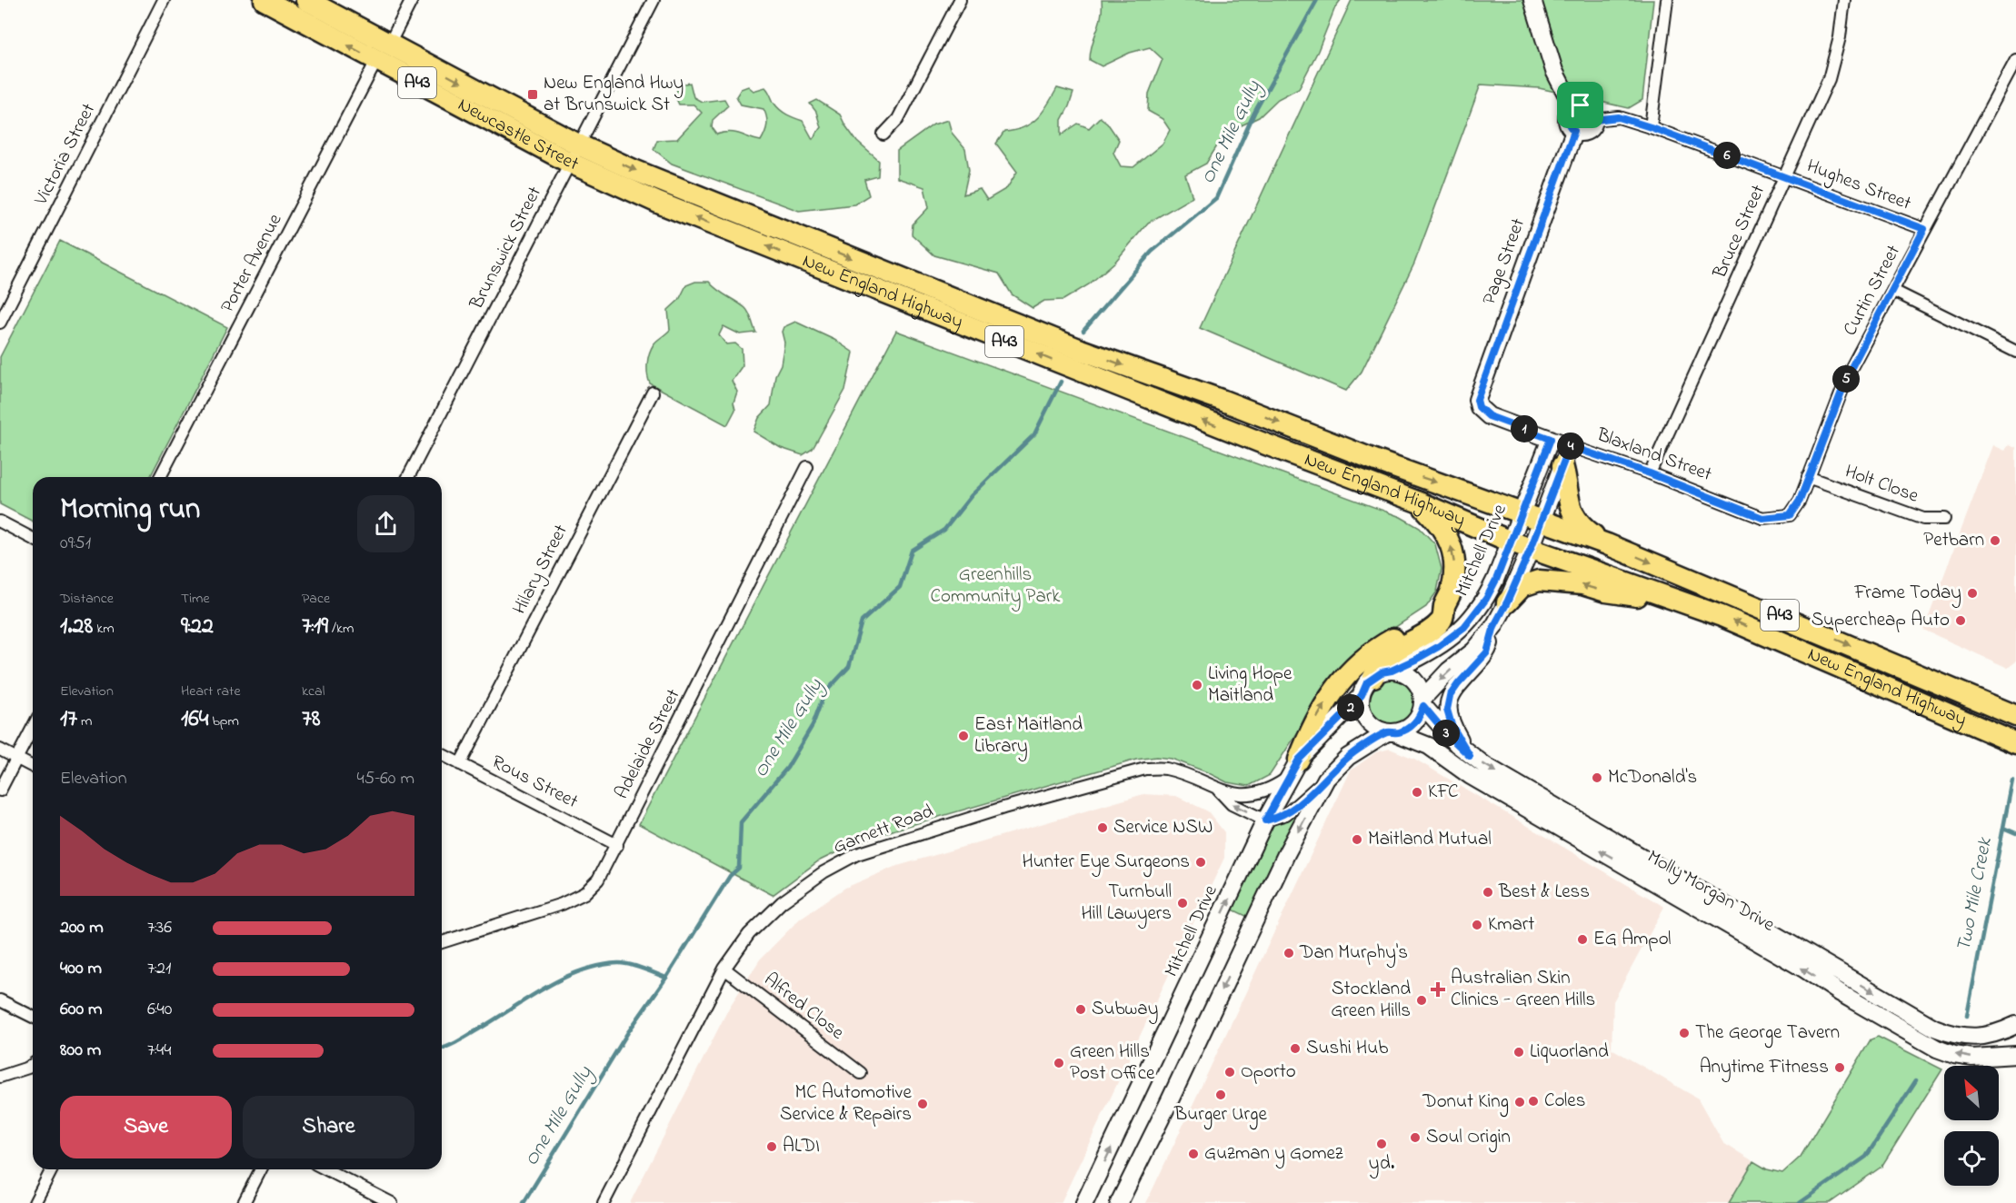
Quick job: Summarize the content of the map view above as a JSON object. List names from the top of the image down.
{
  "streets": {
    "highway": ["A43", "Newcastle Street", "New England Highway"],
    "street": [
      "Victoria Street",
      "Hughes Street",
      "Bruce Street",
      "Brunswick Street",
      "Page Street",
      "Porter Avenue",
      "Curtin Street",
      "Blaxland Street",
      "Holt Close",
      "Mitchell Drive",
      "Hilary Street",
      "Adelaide Street",
      "Rous Street",
      "Garnett Road",
      "Molly Morgan Drive",
      "Alfred Close"
    ]
  },
  "crossings": [
    ["Newcastle Street", "Brunswick Street"],
    ["Newcastle Street", "Porter Avenue"],
    ["Newcastle Street", "New England Highway"],
    ["Hughes Street", "Bruce Street"],
    ["Hughes Street", "Page Street"],
    ["Hughes Street", "Curtin Street"],
    ["Bruce Street", "Blaxland Street"],
    ["Page Street", "Blaxland Street"],
    ["Curtin Street", "Blaxland Street"],
    ["Curtin Street", "Holt Close"],
    ["New England Highway", "Mitchell Drive"],
    ["Blaxland Street", "Mitchell Drive"],
    ["Mitchell Drive", "Garnett Road"],
    ["Mitchell Drive", "Molly Morgan Drive"],
    ["Hilary Street", "Rous Street"],
    ["Adelaide Street", "Rous Street"],
    ["Garnett Road", "Alfred Close"]
  ],
  "water": ["One Mile Gully", "Two Mile Creek"],
  "parks": ["Greenhills Community Park"],
  "places": {
    "transit": ["New England Hwy at Brunswick St"],
    "other": [
      "Petbarn",
      "Frame Today",
      "Supercheap Auto",
      "Living Hope Maitland",
      "East Maitland Library",
      "McDonald's",
      "KFC",
      "Service NSW",
      "Maitland Mutual",
      "Hunter Eye Surgeons",
      "Best & Less",
      "Turnbull Hill Lawyers",
      "Kmart",
      "EG Ampol",
      "Dan Murphy's",
      "Stockland Green Hills",
      "Subway",
      "The George Tavern",
      "Sushi Hub",
      "Liquorland",
      "Green Hills Post Office",
      "Anytime Fitness",
      "Oporto",
      "Burger Urge",
      "Coles",
      "Donut King",
      "MC Automotive Service & Repairs",
      "Soul Origin",
      "yd.",
      "ALDI",
      "Guzman y Gomez"
    ],
    "health": ["Australian Skin Clinics - Green Hills"]
  },
  "north": "top left",
  "page": {
    "pins": [
      "6",
      "5",
      "1",
      "4",
      "2",
      "3"
    ],
    "heading": ["Morning run", "09:51"],
    "stats": [
      ["Distance", "1.28 km"],
      ["Time", "9:22"],
      ["Pace", "7:19 /km"],
      ["Elevation", "17 m"],
      ["Heart rate", "164 bpm"],
      ["kcal", "78"]
    ],
    "chart": ["Elevation", "45–60 m"],
    "list": [
      {
        "name": "200 m",
        "note": "7:36"
      },
      {
        "name": "400 m",
        "note": "7:21"
      },
      {
        "name": "600 m",
        "note": "6:40"
      },
      {
        "name": "800 m",
        "note": "7:44"
      }
    ],
    "buttons": ["Save", "Share"]
  }
}
